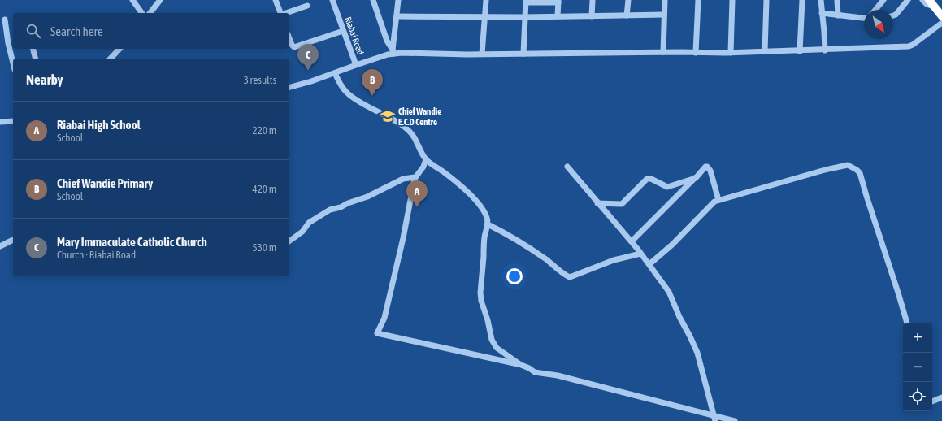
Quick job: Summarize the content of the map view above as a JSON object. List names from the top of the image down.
{
  "streets": {
    "street": ["Riabai Road"]
  },
  "places": {
    "school or university": ["Chief Wandie E.C.D Centre"]
  },
  "north": "bottom right",
  "page": {
    "search": "Search here",
    "pins": ["C", "B", "A"],
    "heading": ["Nearby", "3 results"],
    "list": [
      {
        "mark": "A",
        "name": "Riabai High School",
        "note": "School",
        "value": "220 m"
      },
      {
        "mark": "B",
        "name": "Chief Wandie Primary",
        "note": "School",
        "value": "420 m"
      },
      {
        "mark": "C",
        "name": "Mary Immaculate Catholic Church",
        "note": "Church · Riabai Road",
        "value": "530 m"
      }
    ],
    "map_buttons": ["+", "−"]
  }
}
